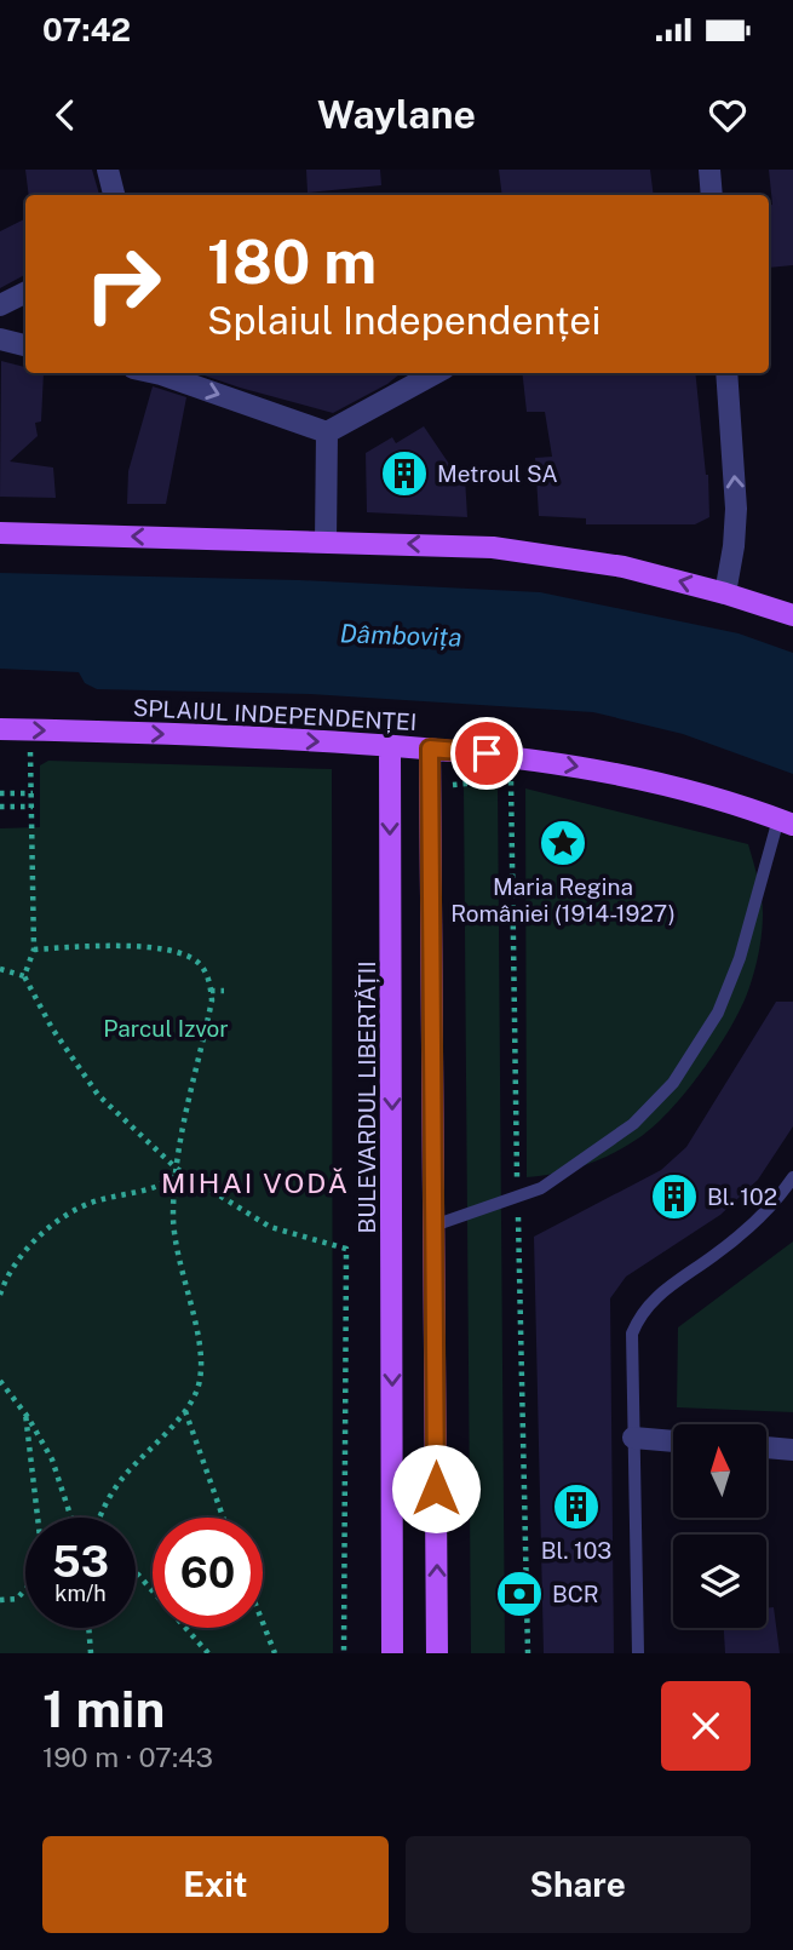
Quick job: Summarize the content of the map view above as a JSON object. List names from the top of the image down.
{
  "streets": {
    "main road": ["SPLAIUL INDEPENDENȚEI", "BULEVARDUL LIBERTĂȚII"]
  },
  "crossings": [
    ["SPLAIUL INDEPENDENȚEI", "BULEVARDUL LIBERTĂȚII"]
  ],
  "one_way": ["SPLAIUL INDEPENDENȚEI"],
  "districts": ["MIHAI VODĂ"],
  "water": ["Dâmbovița"],
  "parks": ["Parcul Izvor"],
  "places": {
    "building": ["Metroul SA", "Bl. 102", "Bl. 103"],
    "place": ["Maria Regina României (1914-1927)"],
    "bank": ["BCR"]
  },
  "north": "top",
  "page": {
    "status": "07:42",
    "header": "Waylane",
    "turn": ["180 m", "Splaiul Independenței"],
    "speed": "53 km/h",
    "limit": "60",
    "heading": ["1 min", "190 m · 07:43"],
    "buttons": ["Exit", "Share"]
  }
}
